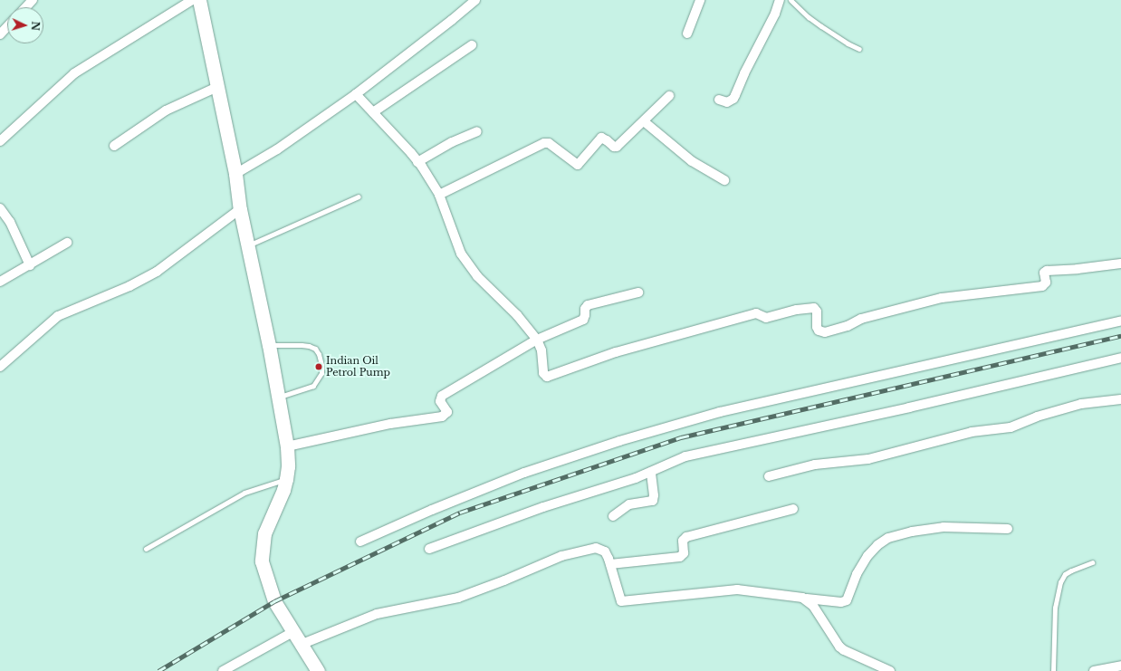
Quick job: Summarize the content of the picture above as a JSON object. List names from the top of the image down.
{
  "places": ["Indian Oil Petrol Pump"],
  "north": "right"
}
